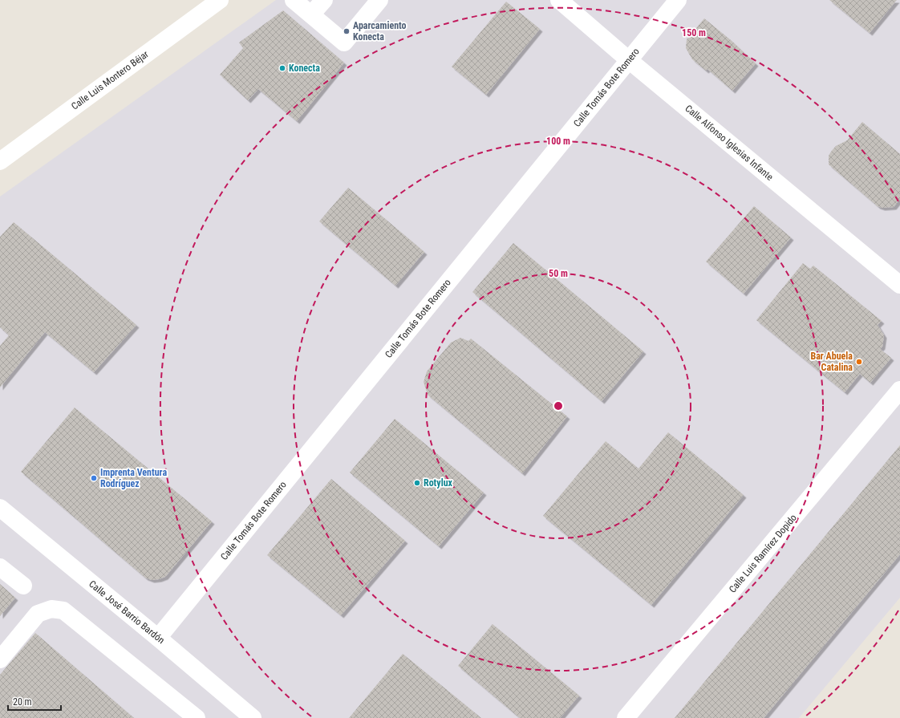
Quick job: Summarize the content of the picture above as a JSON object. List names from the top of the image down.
{
  "streets": {
    "street": [
      "Calle Luis Montero Béjar",
      "Calle Tomás Bote Romero",
      "Calle Alfonso Iglesias Infante",
      "Calle Luis Ramírez Dopido",
      "Calle José Barrio Bardón"
    ]
  },
  "crossings": [
    ["Calle Tomás Bote Romero", "Calle Alfonso Iglesias Infante"],
    ["Calle Tomás Bote Romero", "Calle José Barrio Bardón"]
  ],
  "places": [
    "Aparcamiento Konecta",
    "Konecta",
    "Bar Abuela Catalina",
    "Imprenta Ventura Rodríguez",
    "Rotylux"
  ],
  "scale_bar": "20 m",
  "rings": ["150 m", "100 m", "50 m"]
}
